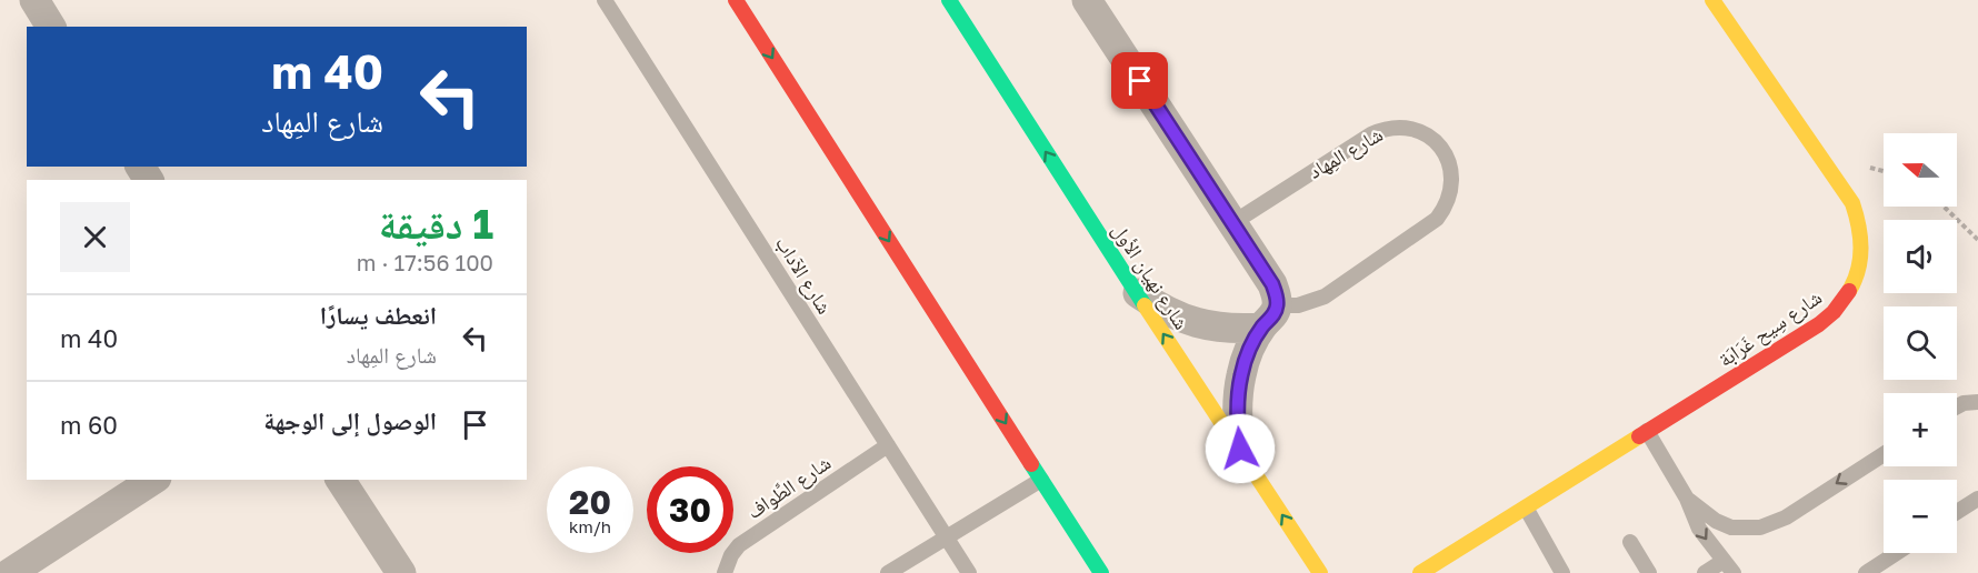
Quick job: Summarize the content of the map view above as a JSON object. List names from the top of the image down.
{
  "streets": {
    "main road": ["شارع نهيان الأول", "شارع سِيح غَرَابَة"],
    "street": ["شارع المِهاد"],
    "lane": ["شارع الآداب", "شارع الطَّواف"]
  },
  "crossings": [
    ["شارع المِهاد", "شارع نهيان الأول"],
    ["شارع الآداب", "شارع الطَّواف"]
  ],
  "one_way": ["شارع نهيان الأول"],
  "north": "left",
  "page": {
    "turn": ["40 m", "شارع المِهاد"],
    "map_buttons": ["+", "−"],
    "heading": ["1 دقيقة", "100 m · 17:56"],
    "list": [
      {
        "name": "انعطف يسارًا",
        "note": "شارع المِهاد",
        "value": "40 m"
      },
      {
        "name": "الوصول إلى الوجهة",
        "value": "60 m"
      }
    ],
    "speed": "20 km/h",
    "limit": "30"
  }
}
